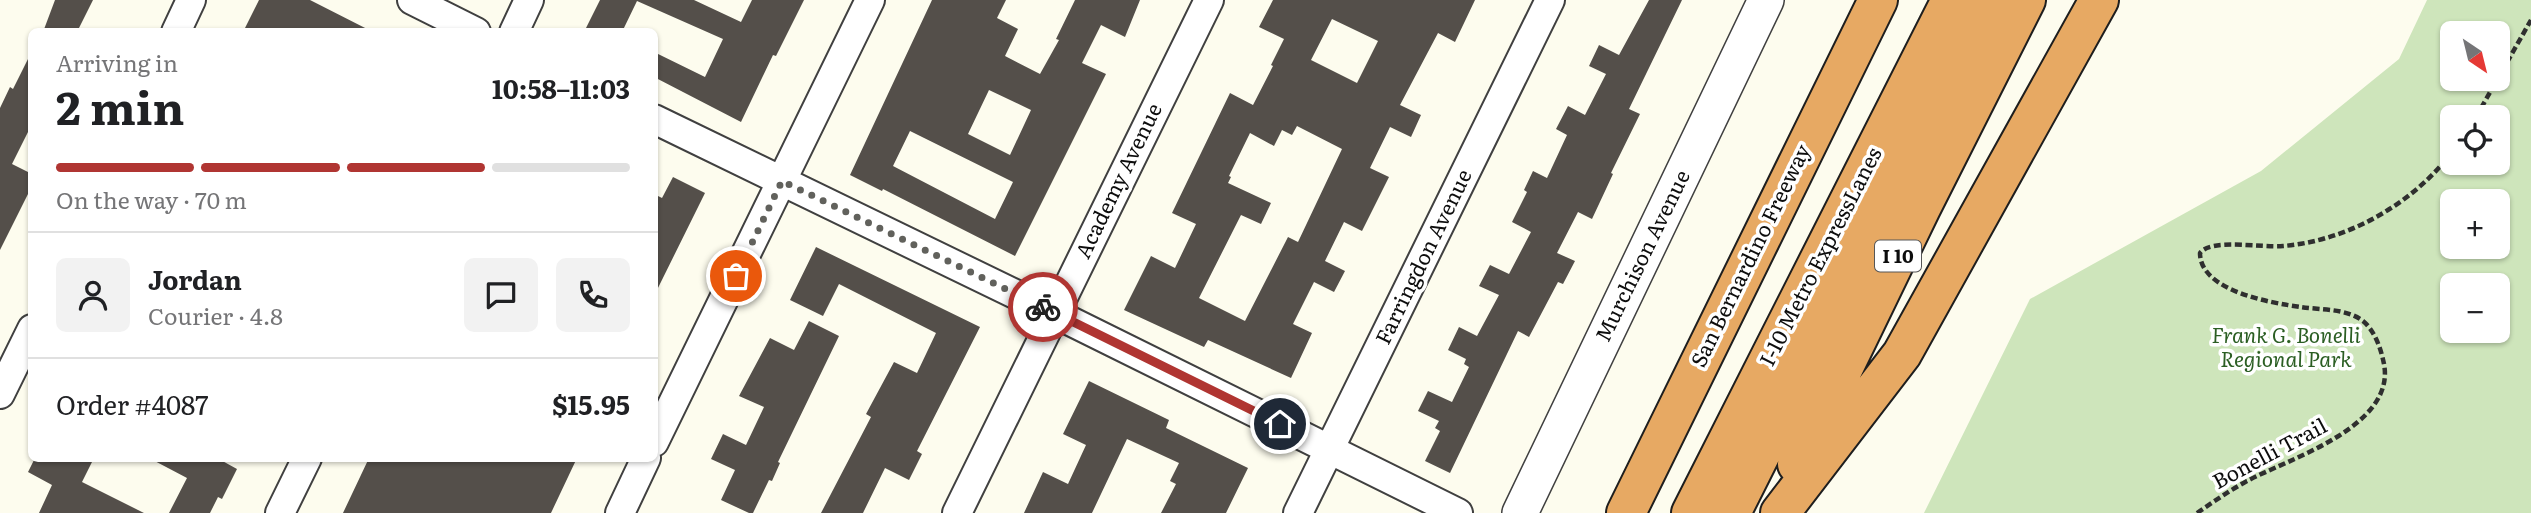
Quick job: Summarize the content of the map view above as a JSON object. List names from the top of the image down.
{
  "streets": {
    "highway": ["San Bernardino Freeway", "I 10", "I-10 Metro ExpressLanes"],
    "street": ["Academy Avenue", "Murchison Avenue", "Farringdon Avenue"],
    "path": ["Bonelli Trail"]
  },
  "parks": ["Frank G. Bonelli Regional Park"],
  "north": "bottom right",
  "page": {
    "map_buttons": ["+", "−"],
    "heading": ["2 min", "Arriving in", "10:58–11:03"],
    "panel": [
      "Jordan",
      "Courier · 4.8",
      "Order #4087",
      "$15.95"
    ],
    "bar": "On the way · 70 m"
  }
}
